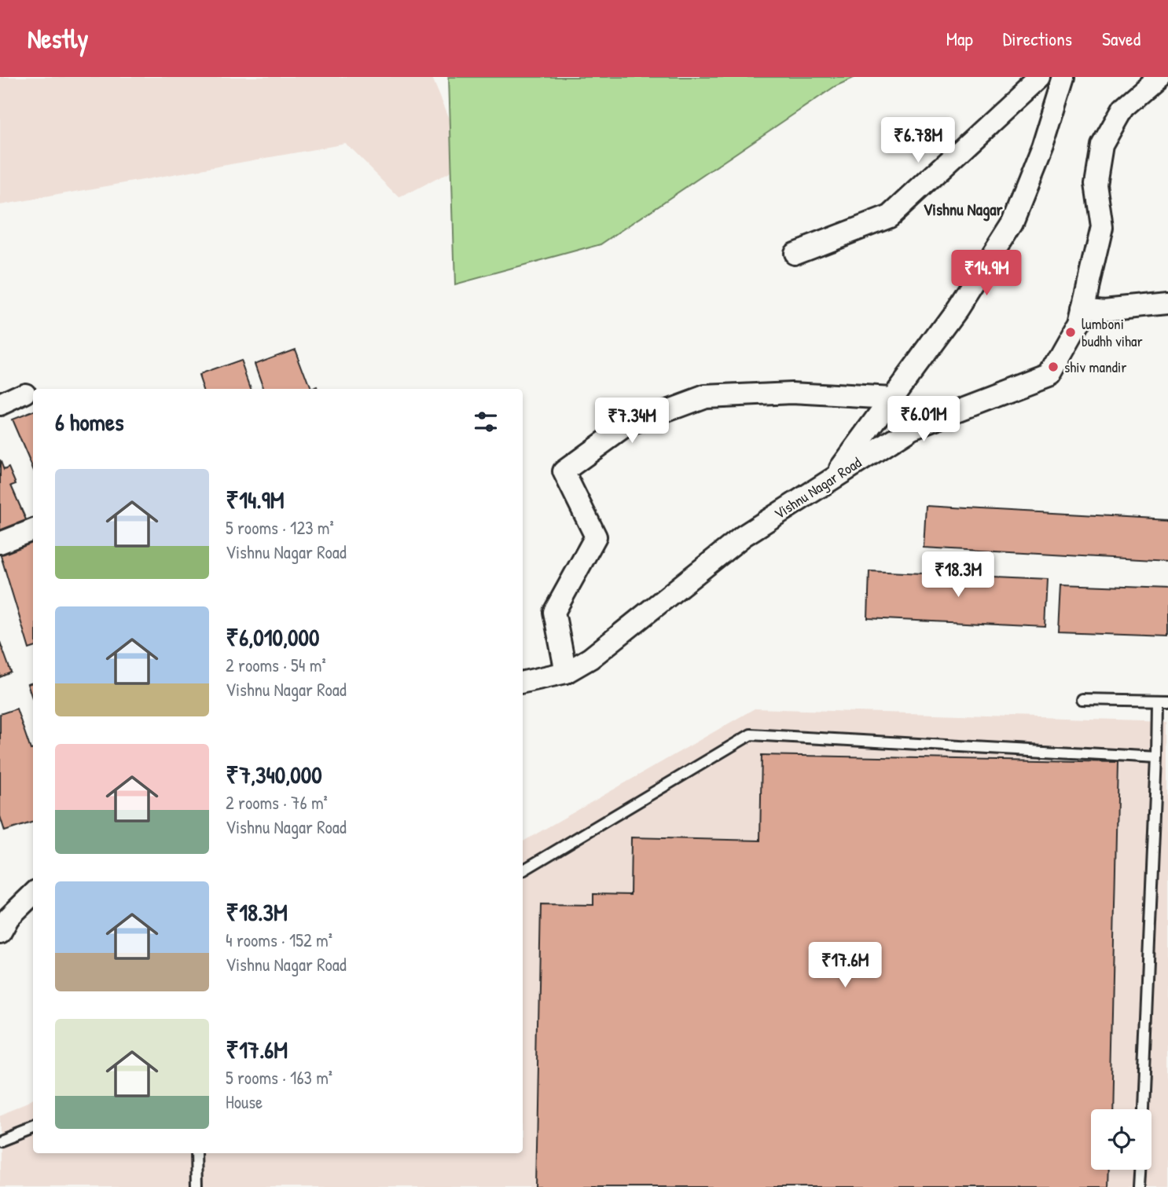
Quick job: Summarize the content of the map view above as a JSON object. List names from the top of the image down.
{
  "streets": {
    "street": ["Vishnu Nagar Road"]
  },
  "districts": ["Vishnu Nagar"],
  "places": ["lumboni budhh vihar", "shiv mandir"],
  "page": {
    "header": "Nestly",
    "nav": ["Map", "Directions", "Saved"],
    "price": [
      "₹6.78M",
      "₹14.9M",
      "₹6.01M",
      "₹7.34M",
      "₹18.3M",
      "₹17.6M"
    ],
    "heading": "6 homes",
    "list": [
      {
        "name": "₹14.9M",
        "note": "5 rooms · 123 m² · Vishnu Nagar Road"
      },
      {
        "name": "₹6,010,000",
        "note": "2 rooms · 54 m² · Vishnu Nagar Road"
      },
      {
        "name": "₹7,340,000",
        "note": "2 rooms · 76 m² · Vishnu Nagar Road"
      },
      {
        "name": "₹18.3M",
        "note": "4 rooms · 152 m² · Vishnu Nagar Road"
      },
      {
        "name": "₹17.6M",
        "note": "5 rooms · 163 m² · House"
      }
    ]
  }
}
